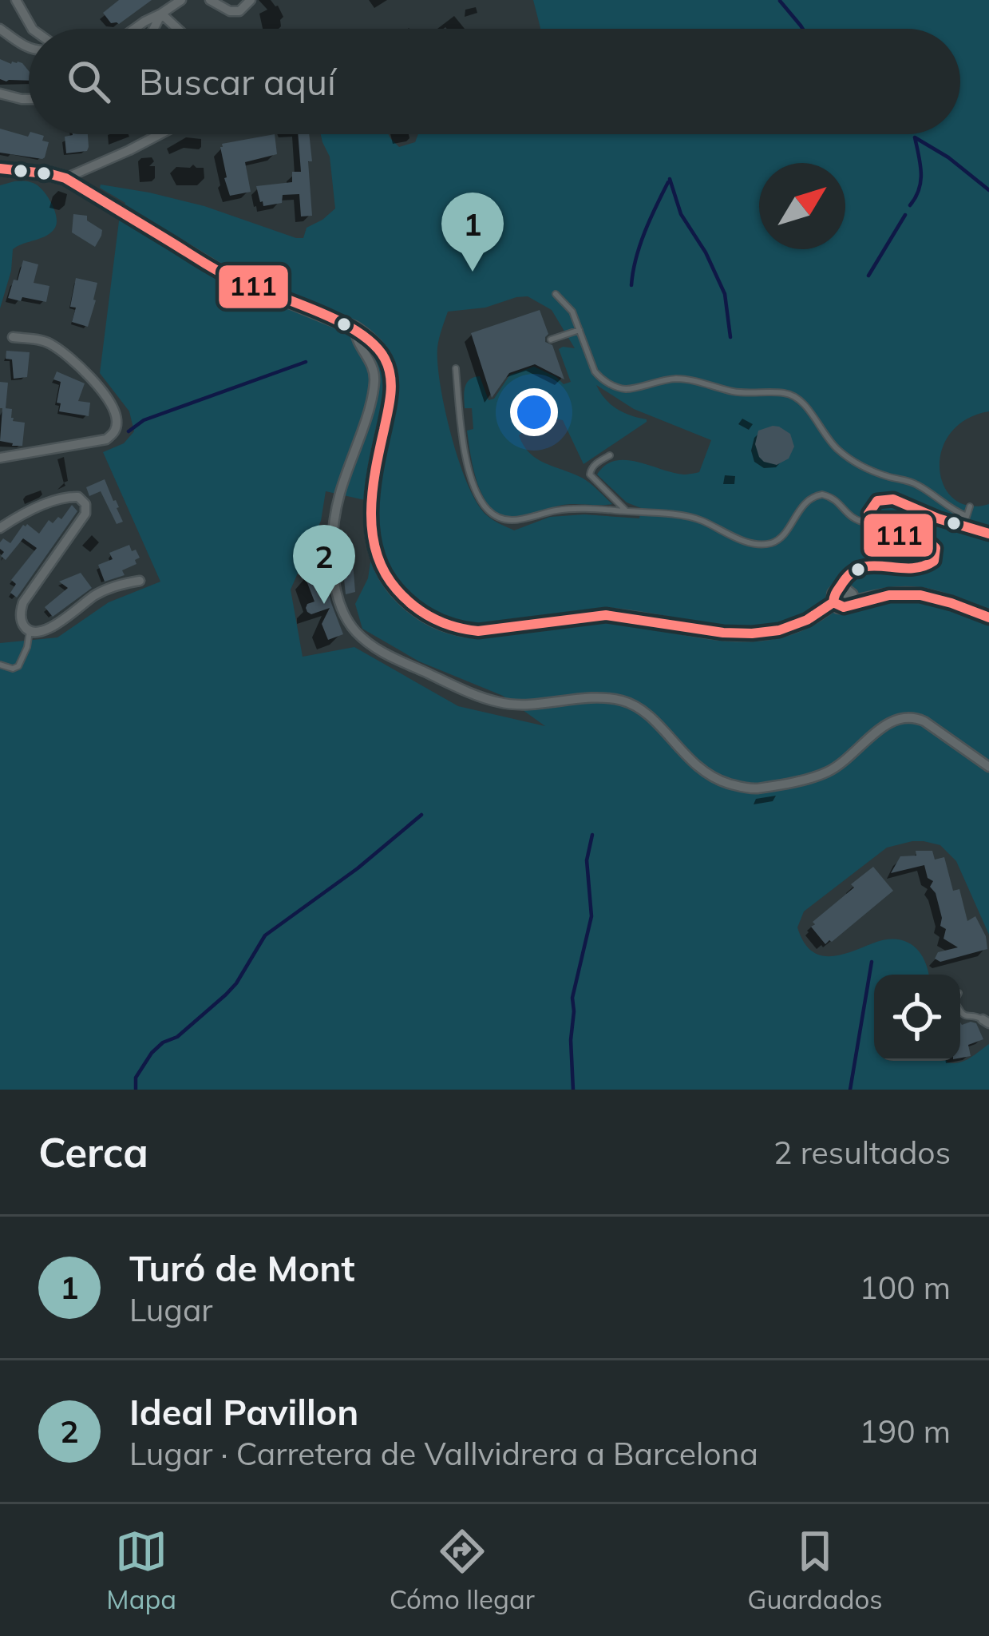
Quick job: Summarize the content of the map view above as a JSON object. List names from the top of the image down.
{
  "lines": ["transit line 111"],
  "north": "top right",
  "page": {
    "search": "Buscar aquí",
    "pins": ["1", "2"],
    "heading": ["Cerca", "2 resultados"],
    "list": [
      {
        "mark": "1",
        "name": "Turó de Mont",
        "note": "Lugar",
        "value": "100 m"
      },
      {
        "mark": "2",
        "name": "Ideal Pavillon",
        "note": "Lugar · Carretera de Vallvidrera a Barcelona",
        "value": "190 m"
      }
    ],
    "nav": ["Mapa", "Cómo llegar", "Guardados"]
  }
}
